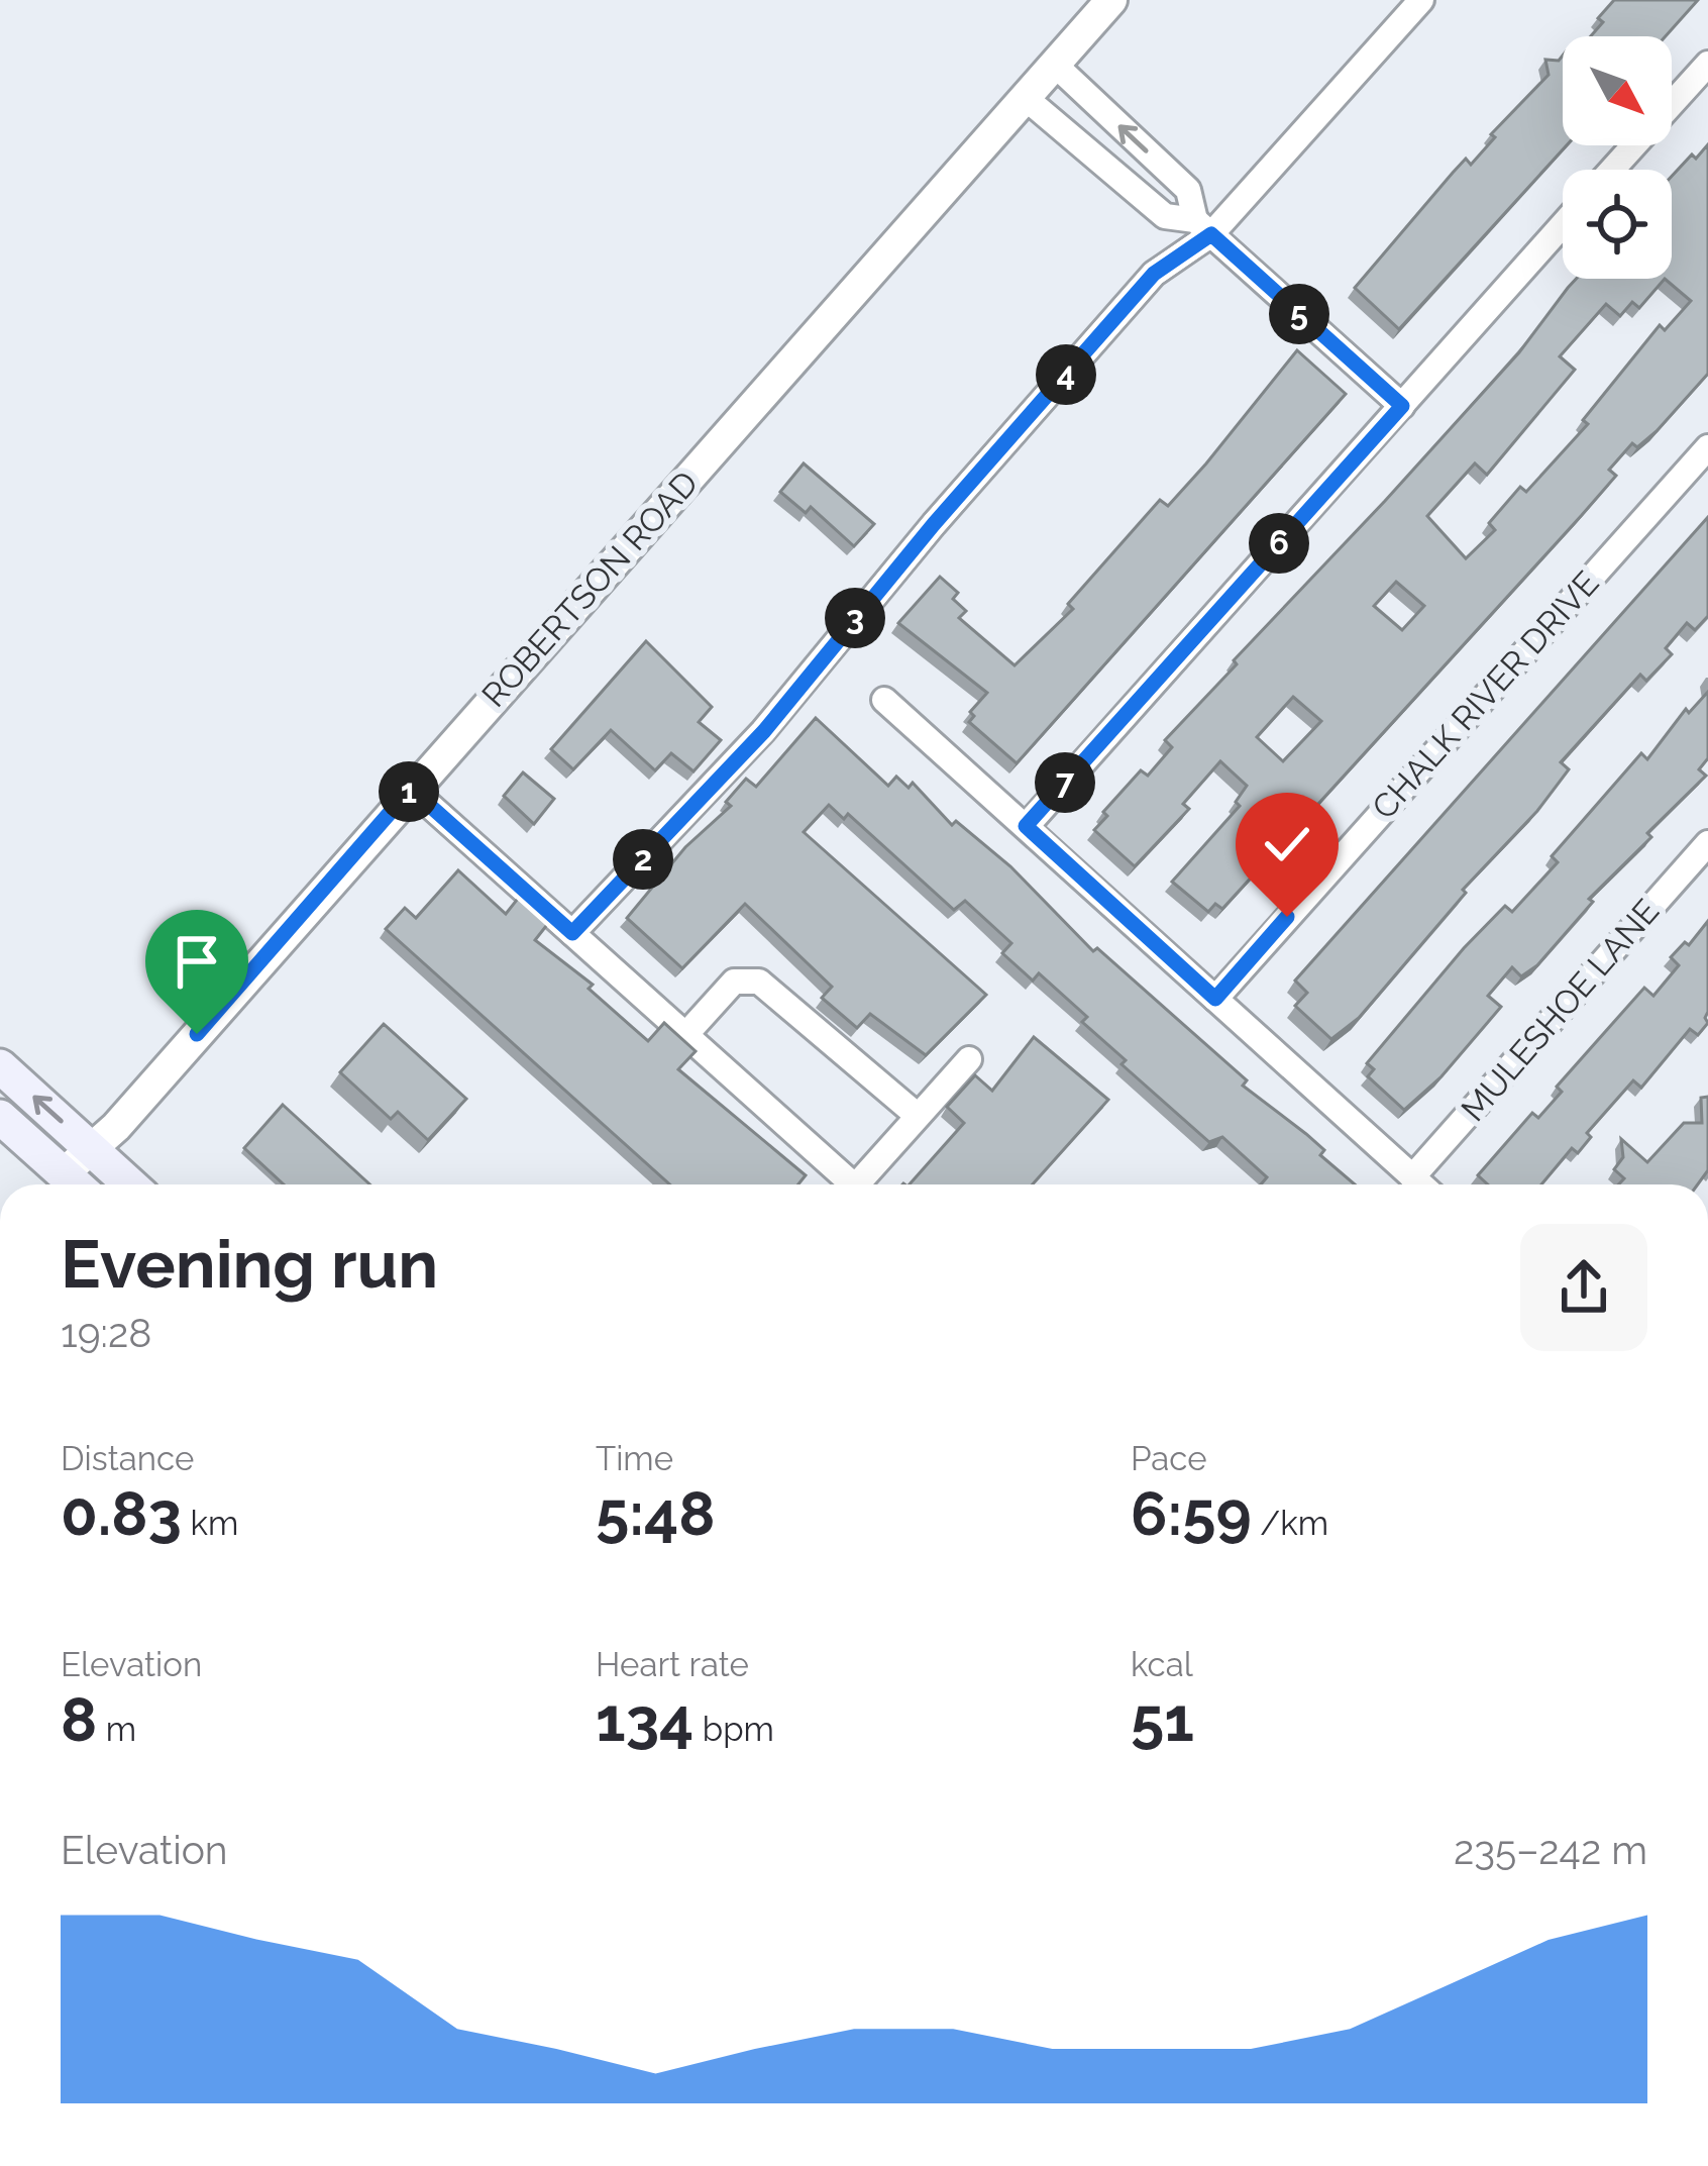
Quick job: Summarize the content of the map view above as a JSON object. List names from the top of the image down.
{
  "streets": {
    "street": ["ROBERTSON ROAD", "CHALK RIVER DRIVE", "MULESHOE LANE"]
  },
  "north": "bottom right",
  "page": {
    "pins": [
      "5",
      "4",
      "6",
      "3",
      "7",
      "1",
      "2"
    ],
    "heading": ["Evening run", "19:28"],
    "stats": [
      ["Distance", "0.83 km"],
      ["Time", "5:48"],
      ["Pace", "6:59 /km"],
      ["Elevation", "8 m"],
      ["Heart rate", "134 bpm"],
      ["kcal", "51"]
    ],
    "chart": ["Elevation", "235–242 m"]
  }
}
